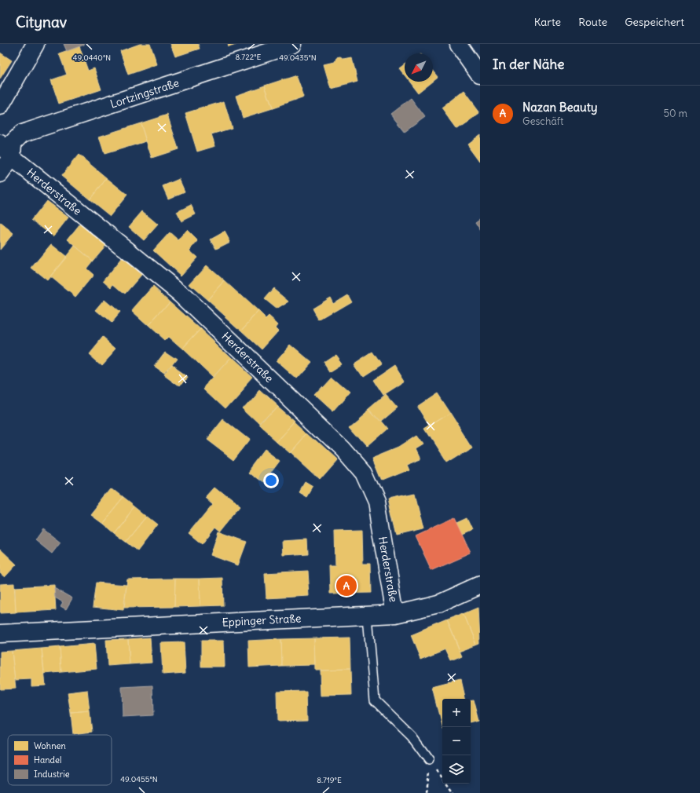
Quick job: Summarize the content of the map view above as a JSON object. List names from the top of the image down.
{
  "streets": {
    "street": ["Lortzingstraße", "Herderstraße", "Eppinger Straße"]
  },
  "crossings": [
    ["Lortzingstraße", "Herderstraße"],
    ["Herderstraße", "Eppinger Straße"]
  ],
  "legend": ["Wohnen", "Handel", "Industrie"],
  "north": "bottom left",
  "page": {
    "header": "Citynav",
    "nav": ["Karte", "Route", "Gespeichert"],
    "heading": "In der Nähe",
    "list": [
      {
        "mark": "A",
        "name": "Nazan Beauty",
        "note": "Geschäft",
        "value": "50 m"
      }
    ],
    "pins": "A",
    "map_buttons": ["+", "−"]
  },
  "coordinates": [
    "8.722°E",
    "49.0440°N",
    "49.0435°N",
    "49.0455°N",
    "8.719°E"
  ]
}
